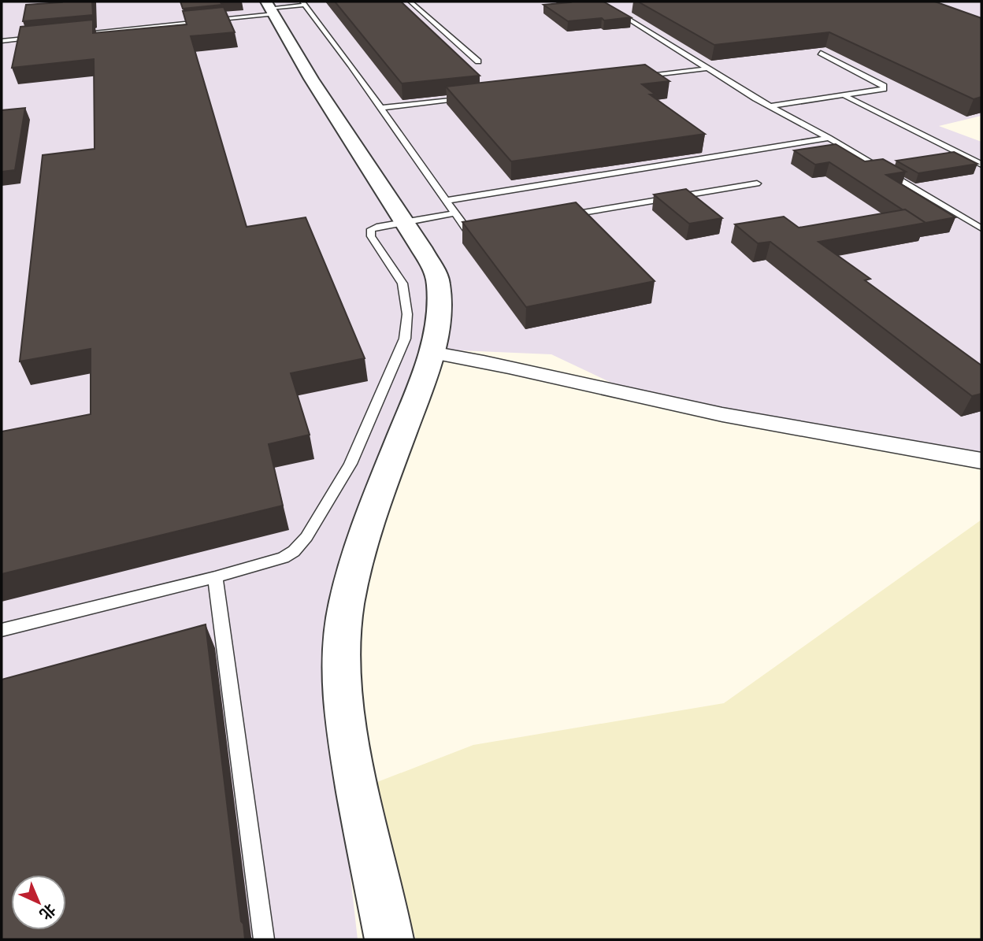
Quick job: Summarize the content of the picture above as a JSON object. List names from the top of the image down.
{
  "north": "bottom right"
}
